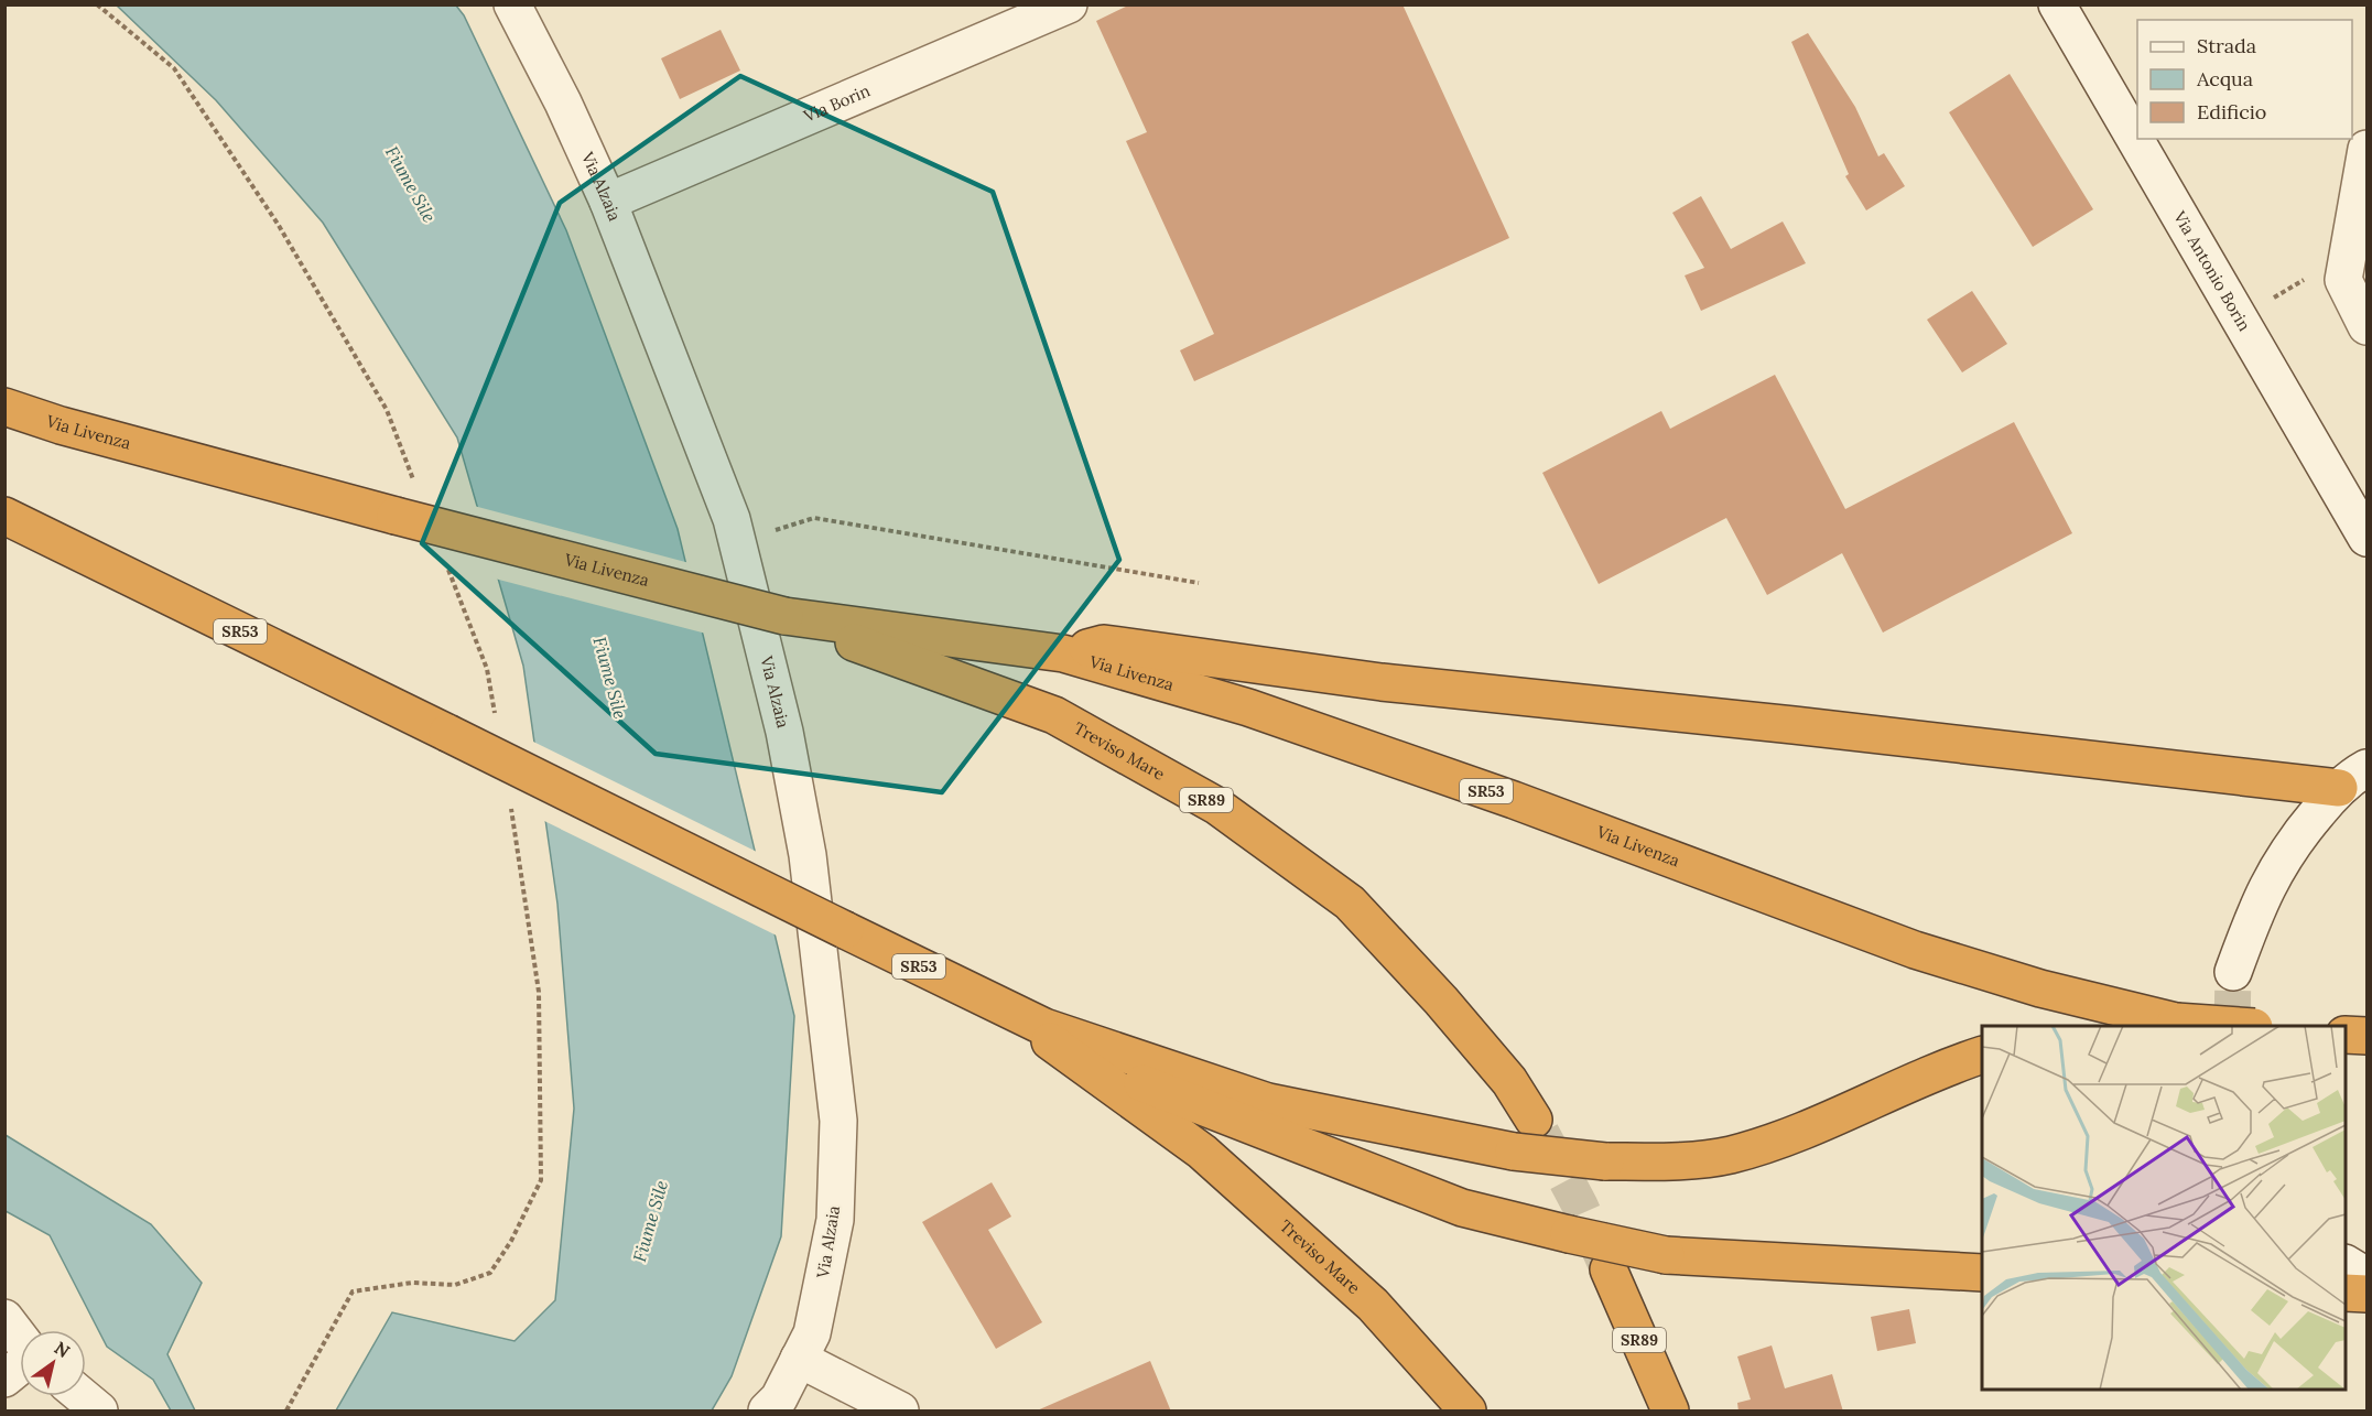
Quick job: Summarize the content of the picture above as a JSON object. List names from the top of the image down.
{
  "streets": {
    "highway": [
      "Via Livenza",
      "SR53",
      "Treviso Mare",
      "SR89"
    ],
    "street": ["Via Borin", "Via Alzaia", "Via Antonio Borin"]
  },
  "crossings": [
    ["Via Borin", "Via Alzaia"],
    ["Via Livenza", "SR53"],
    ["Via Livenza", "Treviso Mare"],
    ["SR53", "Treviso Mare"]
  ],
  "water": ["Fiume Sile"],
  "legend": ["Strada", "Acqua", "Edificio"],
  "north": "top right"
}
